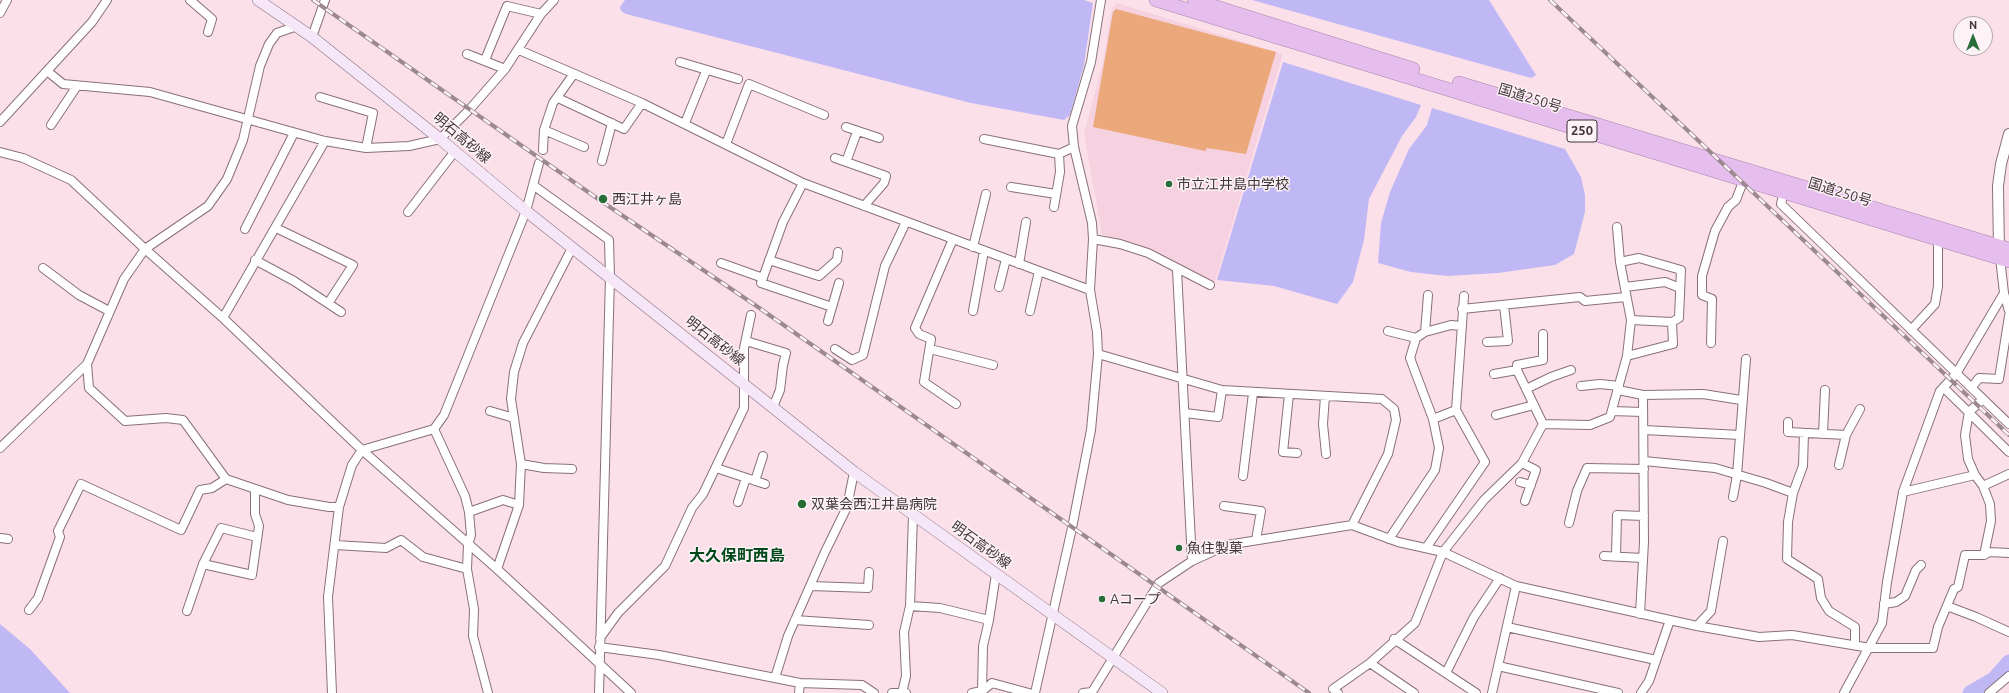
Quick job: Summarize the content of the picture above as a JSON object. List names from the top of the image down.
{
  "streets": {
    "highway": ["国道250号", "250"],
    "main road": ["明石高砂線"]
  },
  "districts": ["大久保町西島"],
  "places": [
    "市立江井島中学校",
    "西江井ヶ島",
    "双葉会西江井島病院",
    "魚住製菓",
    "Aコープ"
  ],
  "north": "top"
}
